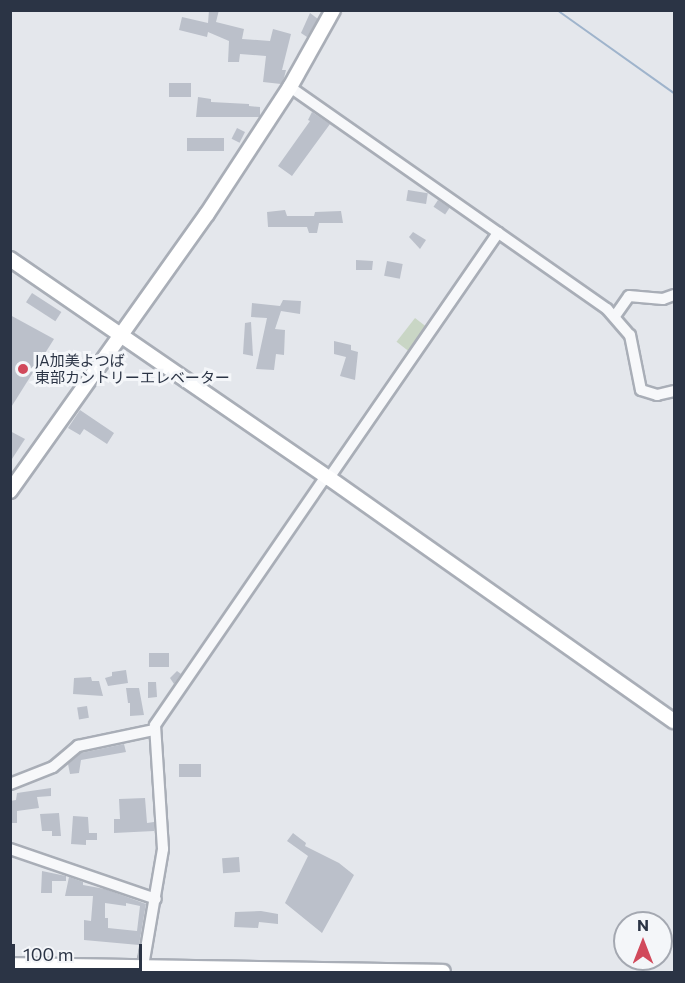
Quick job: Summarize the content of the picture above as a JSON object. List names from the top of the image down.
{
  "places": ["JA加美よつば 東部カントリーエレベーター"],
  "scale_bar": "100 m",
  "north": "top"
}
